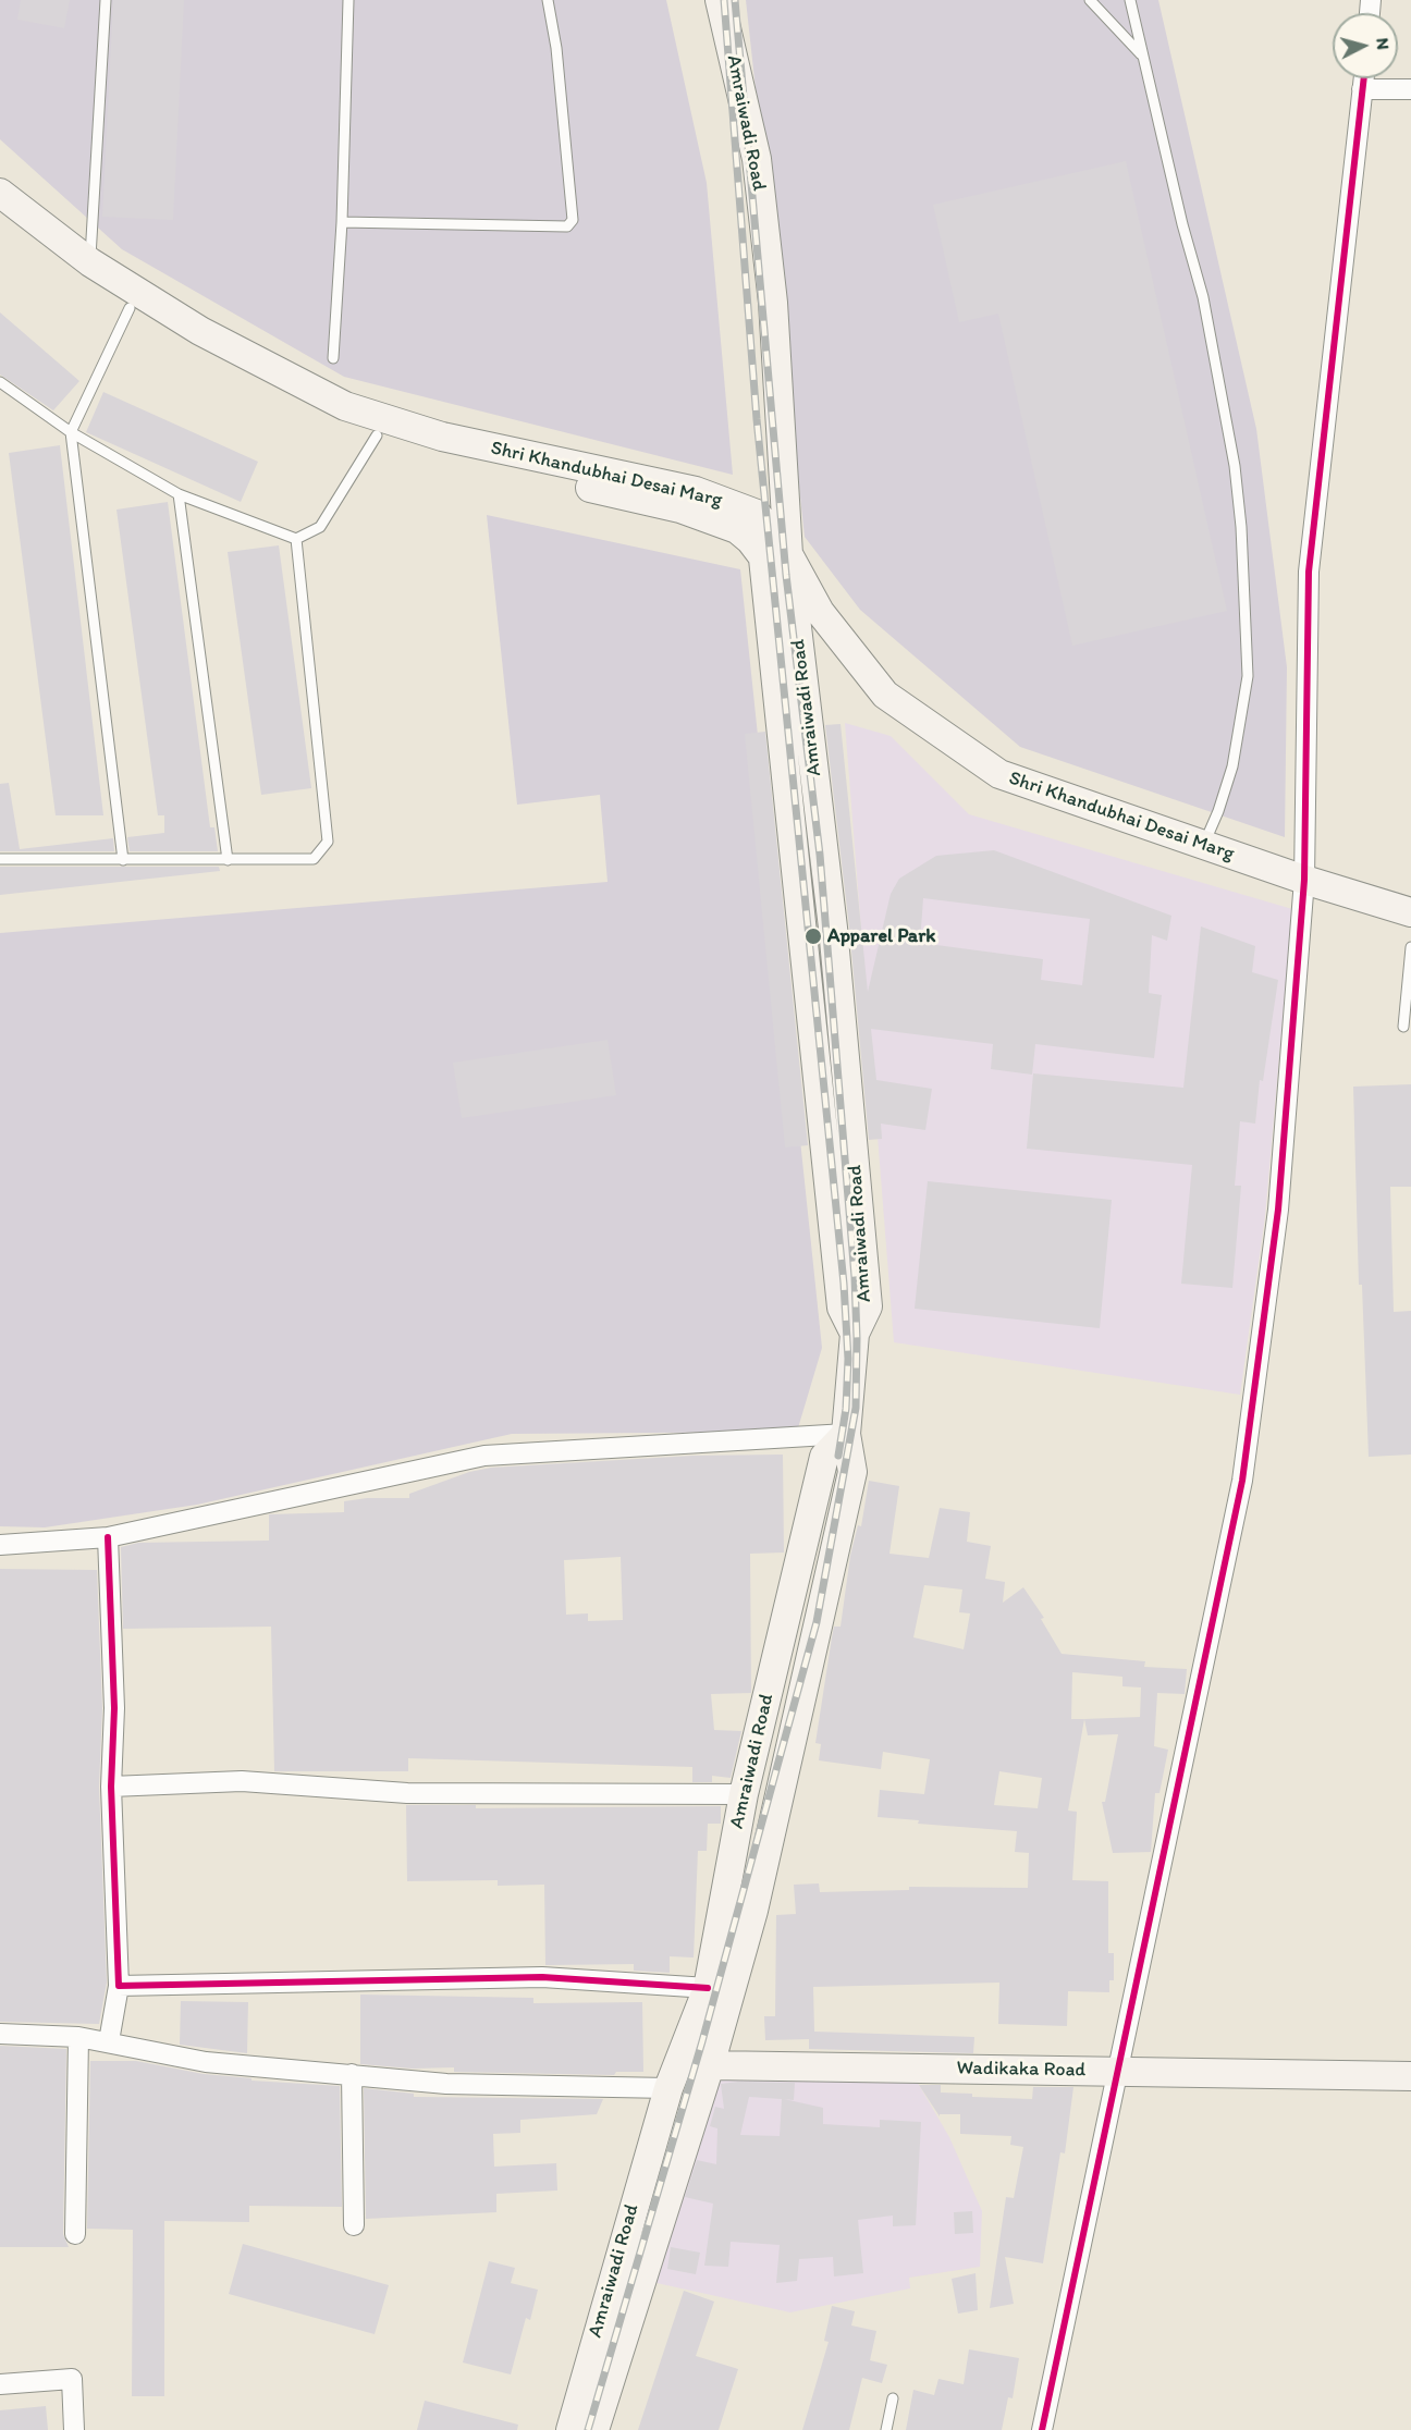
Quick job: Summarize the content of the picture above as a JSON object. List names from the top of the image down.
{
  "streets": {
    "main road": ["Amraiwadi Road", "Shri Khandubhai Desai Marg", "Wadikaka Road"]
  },
  "crossings": [
    ["Amraiwadi Road", "Shri Khandubhai Desai Marg"]
  ],
  "places": ["Apparel Park"],
  "north": "right"
}
